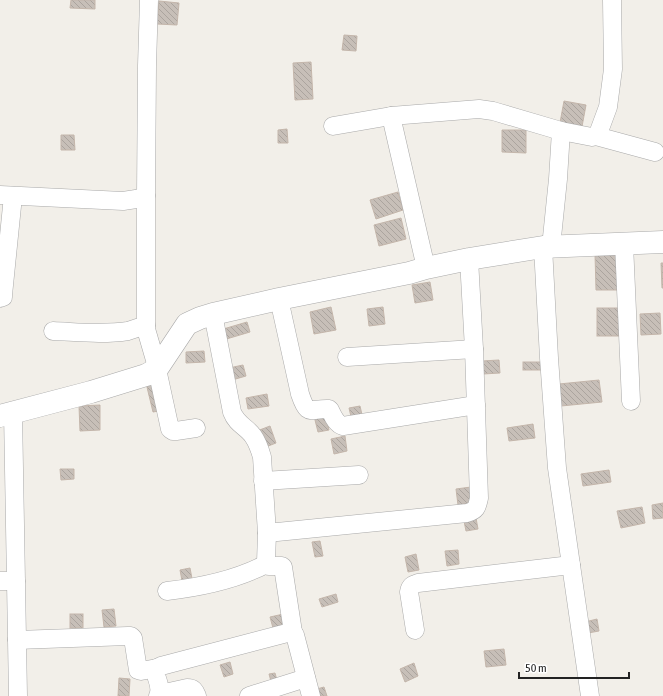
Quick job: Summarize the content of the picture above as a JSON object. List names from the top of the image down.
{
  "scale_bar": "50 m"
}
